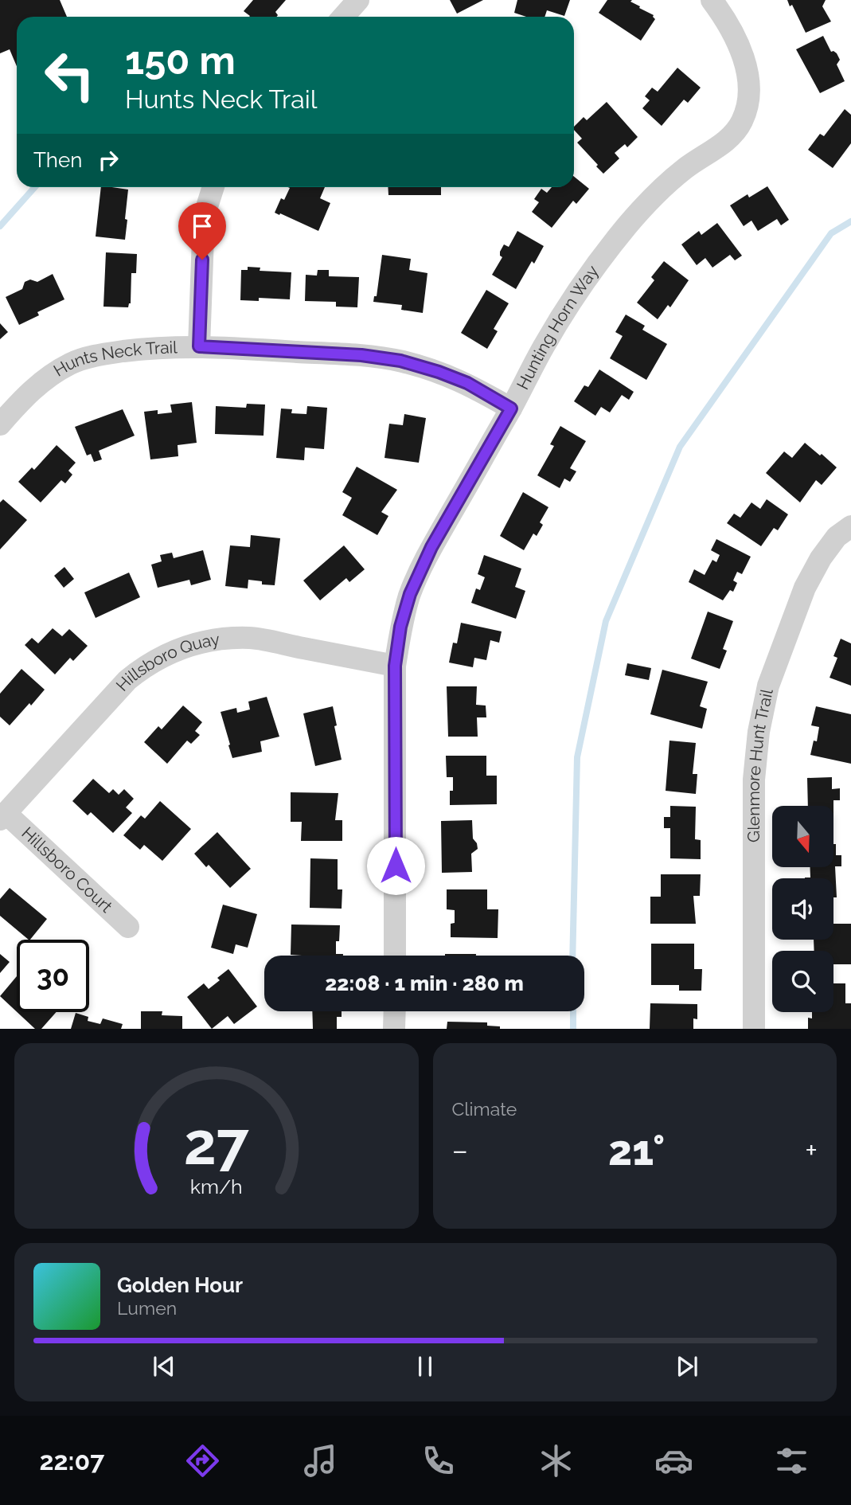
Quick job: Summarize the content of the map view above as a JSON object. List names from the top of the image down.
{
  "streets": {
    "street": [
      "Hunting Horn Way",
      "Hunts Neck Trail",
      "Hillsboro Quay",
      "Glenmore Hunt Trail",
      "Hillsboro Court"
    ]
  },
  "crossings": [
    ["Hunting Horn Way", "Hunts Neck Trail"],
    ["Hunting Horn Way", "Hillsboro Quay"],
    ["Hillsboro Quay", "Hillsboro Court"]
  ],
  "north": "bottom",
  "page": {
    "turn": ["150 m", "Hunts Neck Trail"],
    "then": "Then",
    "limit": "30",
    "trip": "22:08 · 1 min · 280 m",
    "tile": "Climate",
    "heat": ["−", "21°", "+"],
    "song": ["Golden Hour", "Lumen"],
    "tabs": "22:07",
    "gauge": ["27", "km/h"]
  }
}
